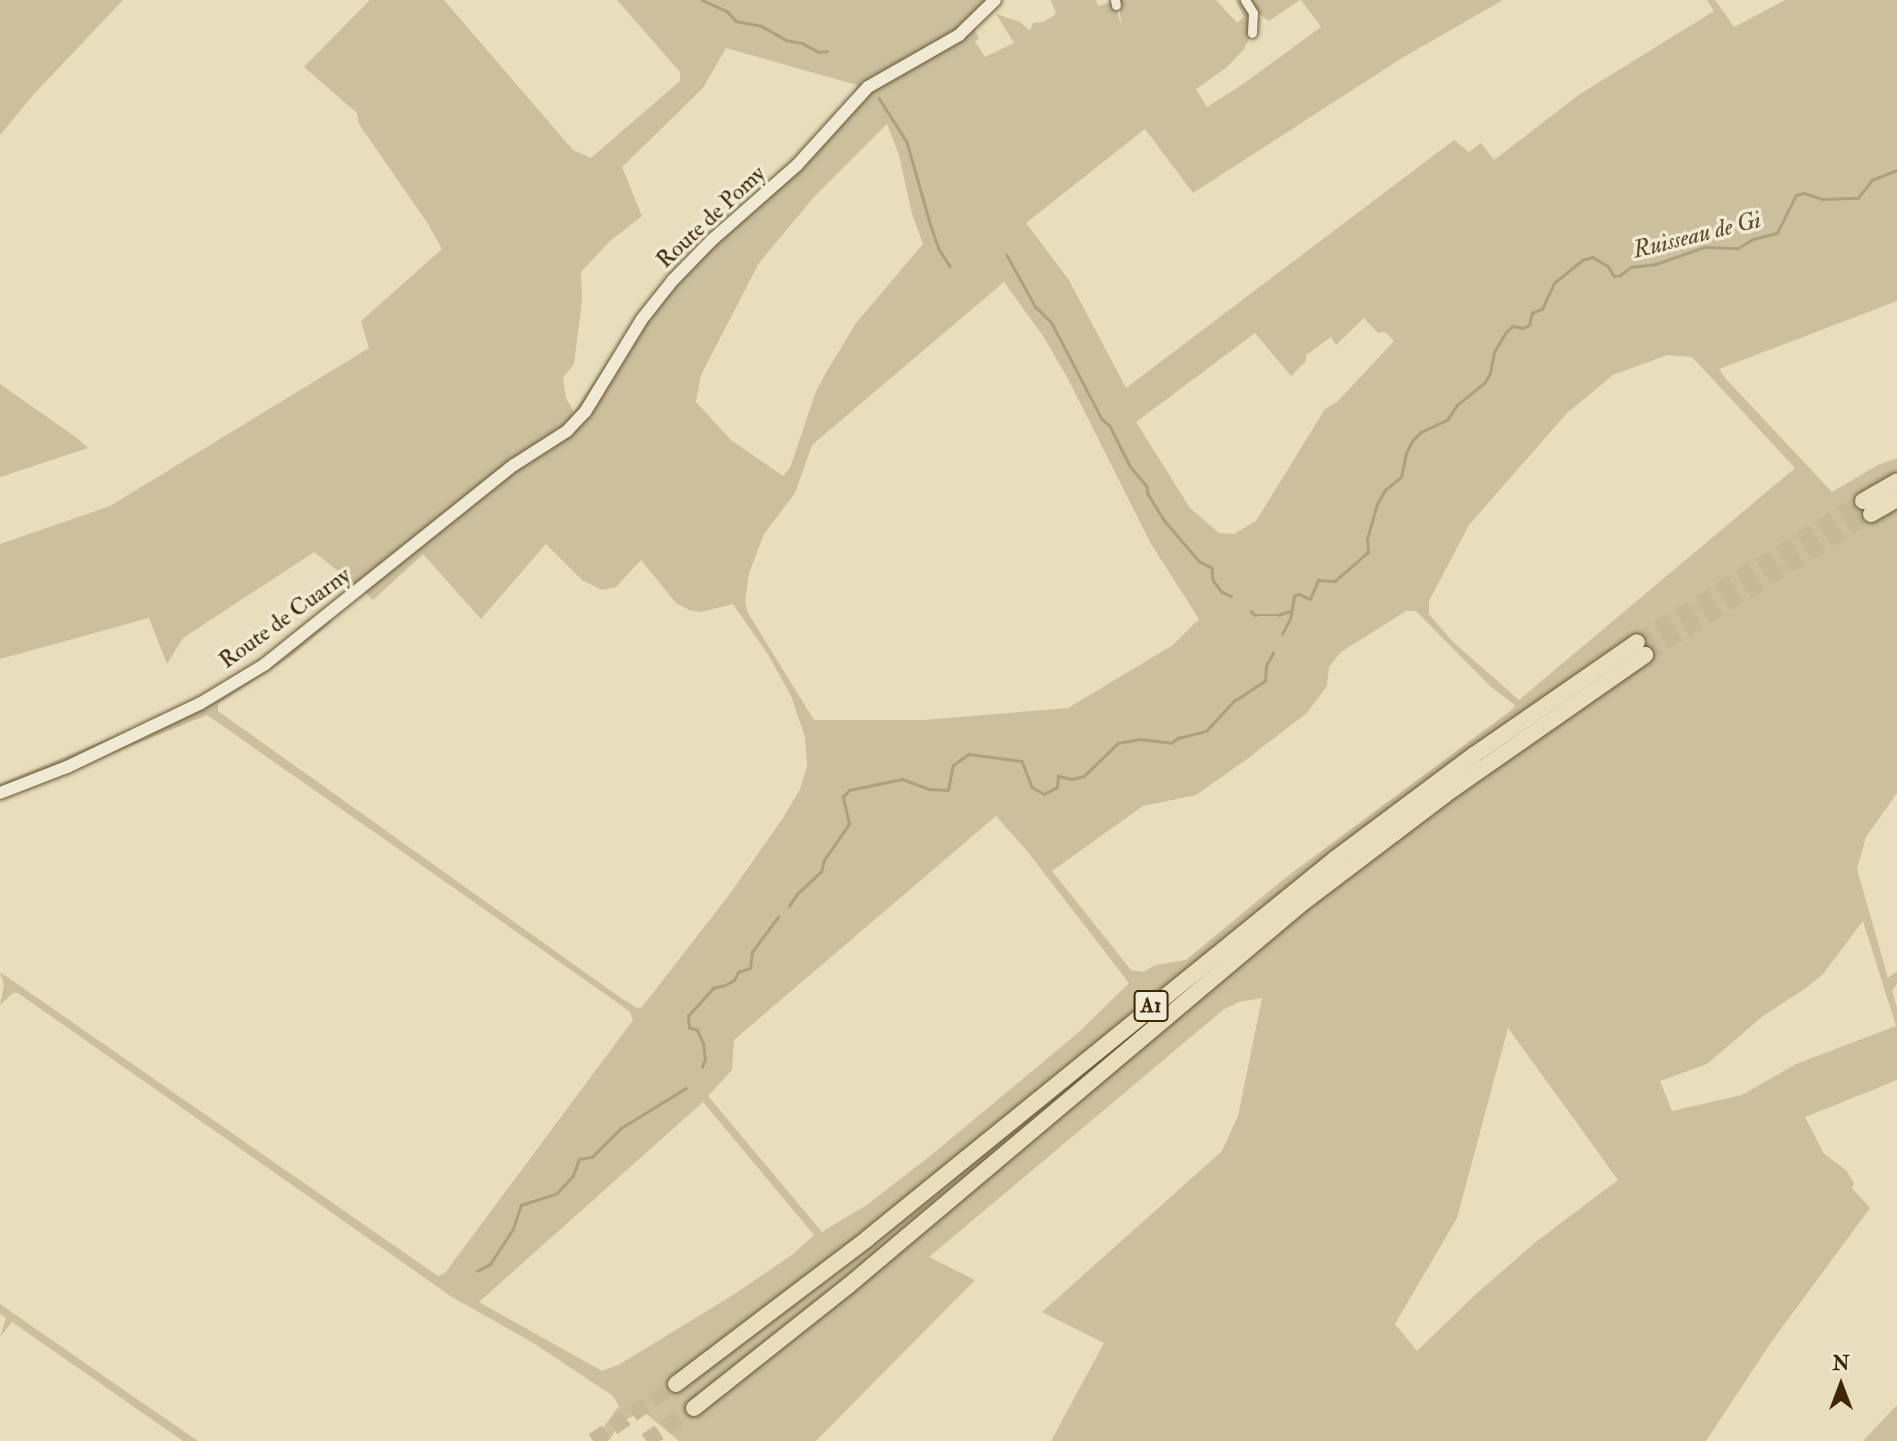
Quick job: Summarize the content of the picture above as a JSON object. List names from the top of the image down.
{
  "streets": {
    "highway": ["A1"],
    "street": ["Route de Pomy", "Route de Cuarny"]
  },
  "crossings": [
    ["Route de Pomy", "Route de Cuarny"]
  ],
  "water": ["Ruisseau de Gi"],
  "north": "top"
}
